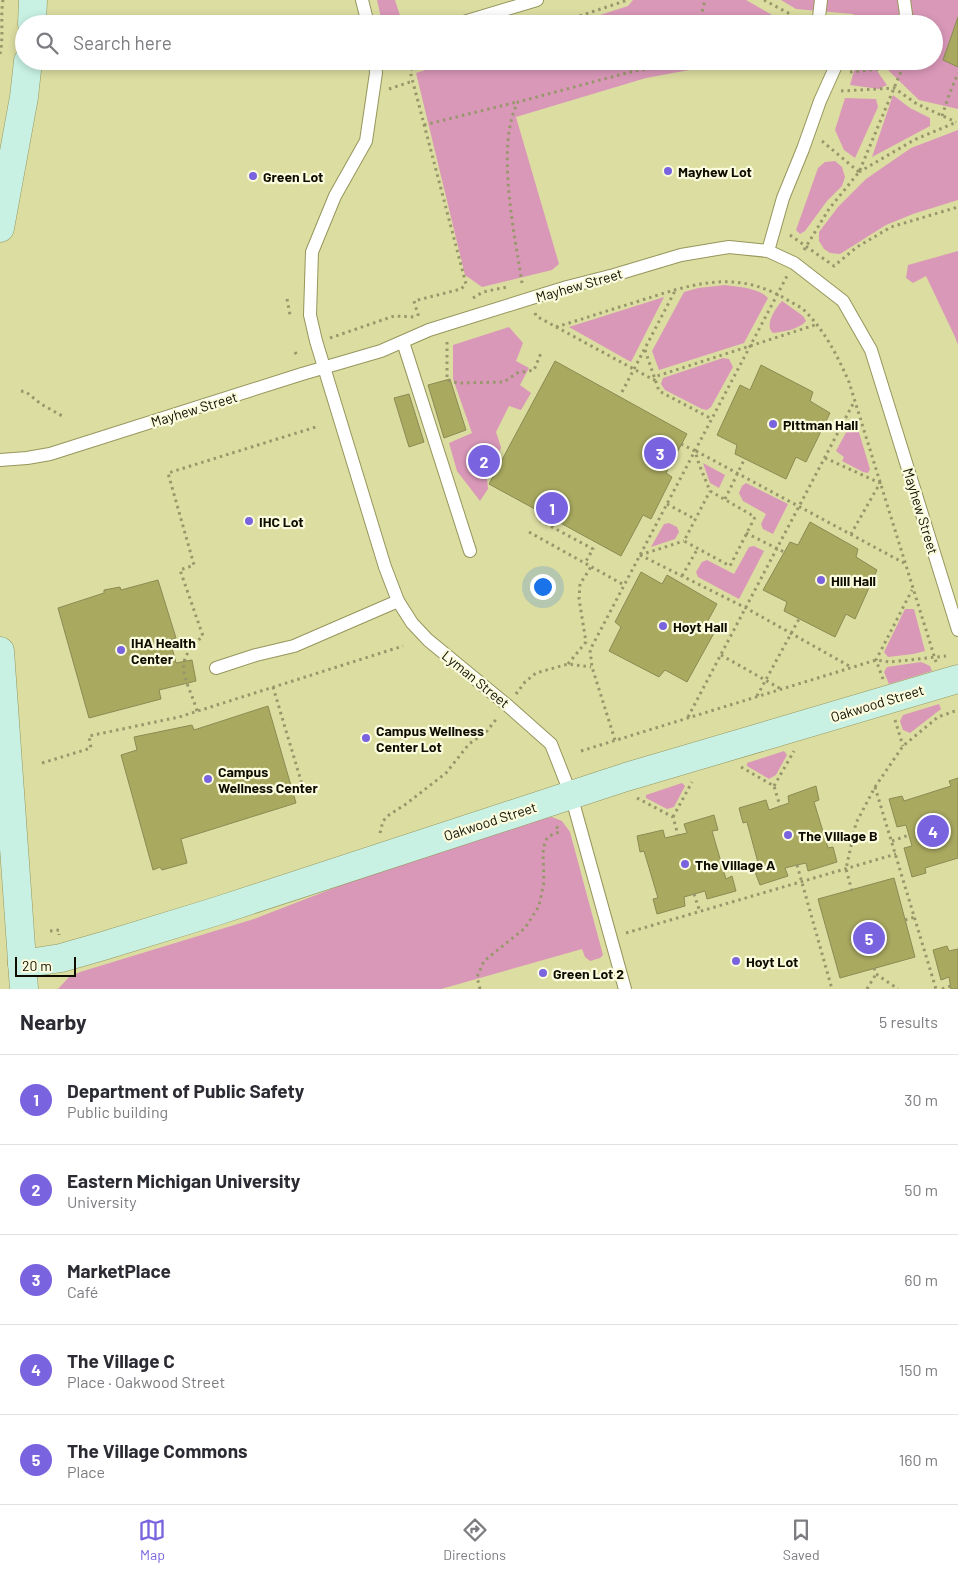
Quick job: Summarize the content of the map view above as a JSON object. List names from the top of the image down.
{
  "streets": {
    "street": ["Oakwood Street"],
    "lane": ["Mayhew Street", "Lyman Street"]
  },
  "crossings": [
    ["Mayhew Street", "Lyman Street"],
    ["Lyman Street", "Oakwood Street"]
  ],
  "places": [
    "Mayhew Lot",
    "Green Lot",
    "Pittman Hall",
    "IHC Lot",
    "Hill Hall",
    "Hoyt Hall",
    "IHA Health Center",
    "Campus Wellness Center Lot",
    "Campus Wellness Center",
    "The Village B",
    "The Village A",
    "Hoyt Lot",
    "Green Lot 2"
  ],
  "scale_bar": "20 m",
  "page": {
    "search": "Search here",
    "pins": [
      "3",
      "2",
      "1",
      "4",
      "5"
    ],
    "scale": "20 m",
    "heading": ["Nearby", "5 results"],
    "list": [
      {
        "mark": "1",
        "name": "Department of Public Safety",
        "note": "Public building",
        "value": "30 m"
      },
      {
        "mark": "2",
        "name": "Eastern Michigan University",
        "note": "University",
        "value": "50 m"
      },
      {
        "mark": "3",
        "name": "MarketPlace",
        "note": "Café",
        "value": "60 m"
      },
      {
        "mark": "4",
        "name": "The Village C",
        "note": "Place · Oakwood Street",
        "value": "150 m"
      },
      {
        "mark": "5",
        "name": "The Village Commons",
        "note": "Place",
        "value": "160 m"
      }
    ],
    "nav": ["Map", "Directions", "Saved"]
  }
}
